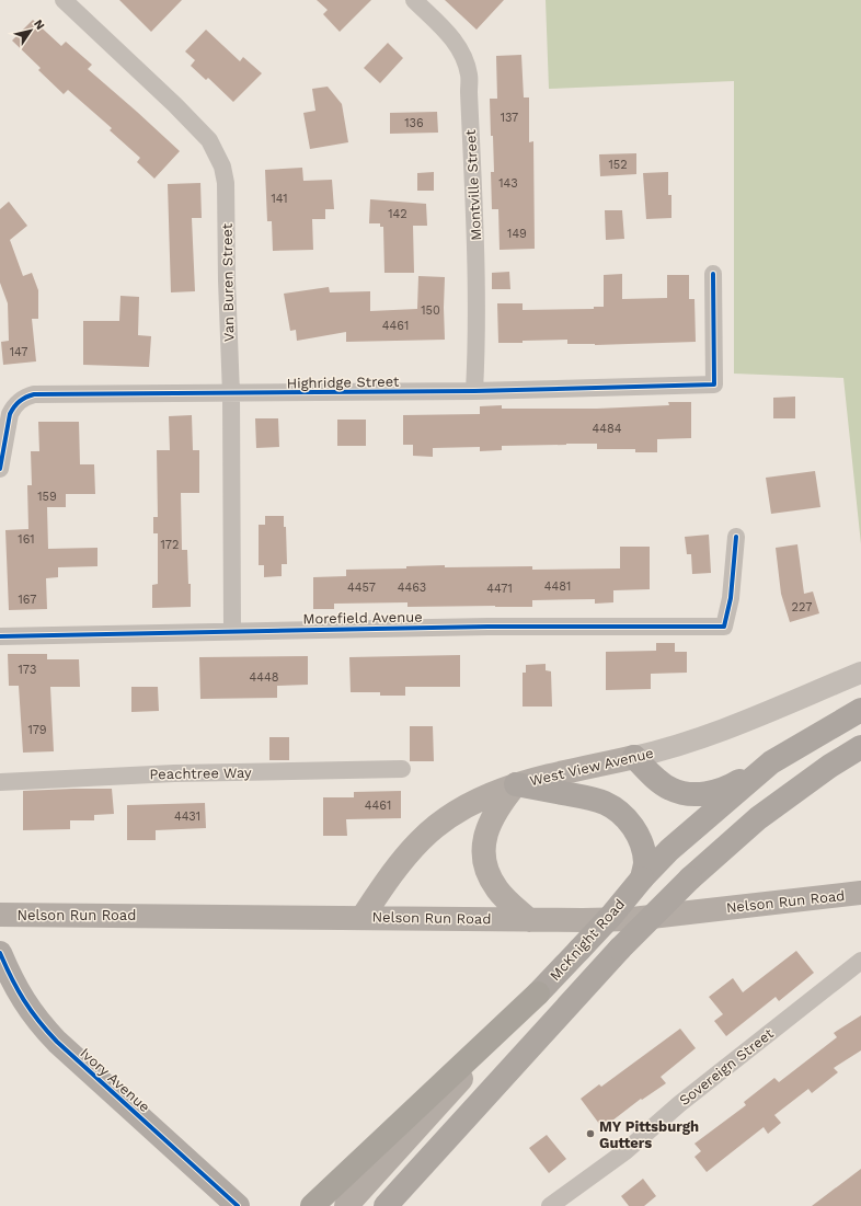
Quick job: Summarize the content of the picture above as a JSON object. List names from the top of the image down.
{
  "streets": {
    "highway": ["McKnight Road"],
    "main road": ["West View Avenue", "Nelson Run Road", "Ivory Avenue"],
    "street": [
      "Montville Street",
      "Van Buren Street",
      "Highridge Street",
      "Morefield Avenue",
      "Peachtree Way",
      "Sovereign Street"
    ]
  },
  "crossings": [
    ["Montville Street", "Highridge Street"],
    ["Van Buren Street", "Highridge Street"],
    ["Van Buren Street", "Morefield Avenue"],
    ["West View Avenue", "Nelson Run Road"]
  ],
  "places": ["MY Pittsburgh Gutters"],
  "house_numbers": [
    "137",
    "136",
    "152",
    "143",
    "141",
    "142",
    "149",
    "150",
    "4461",
    "147",
    "4484",
    "159",
    "161",
    "172",
    "4481",
    "4457",
    "4463",
    "4471",
    "167",
    "227",
    "173",
    "4448",
    "179",
    "4461",
    "4431"
  ],
  "north": "top right"
}
